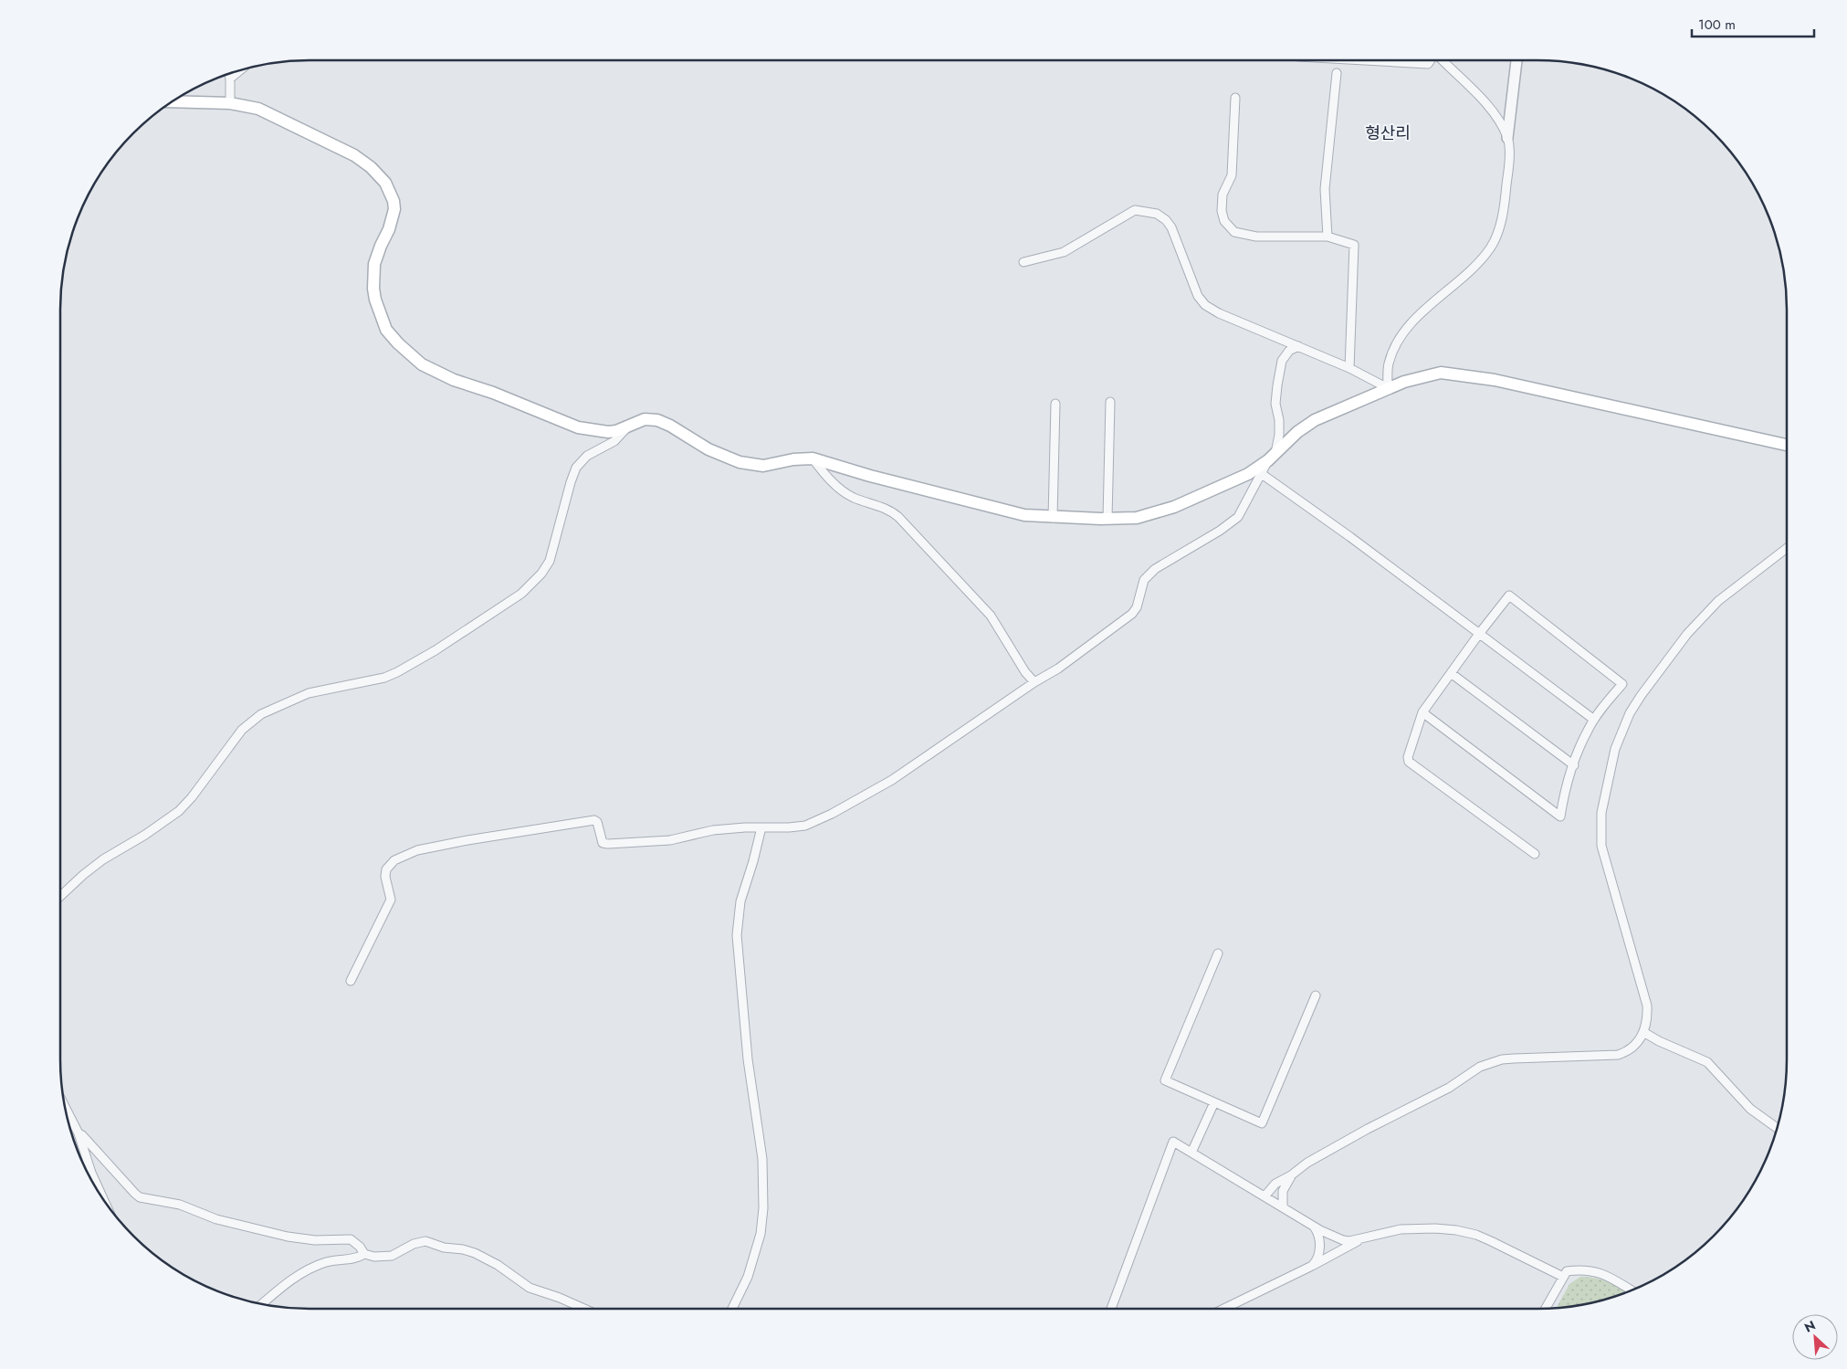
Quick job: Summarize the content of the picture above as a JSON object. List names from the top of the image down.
{
  "districts": ["형산리"],
  "scale_bar": "100 m",
  "north": "top left"
}
